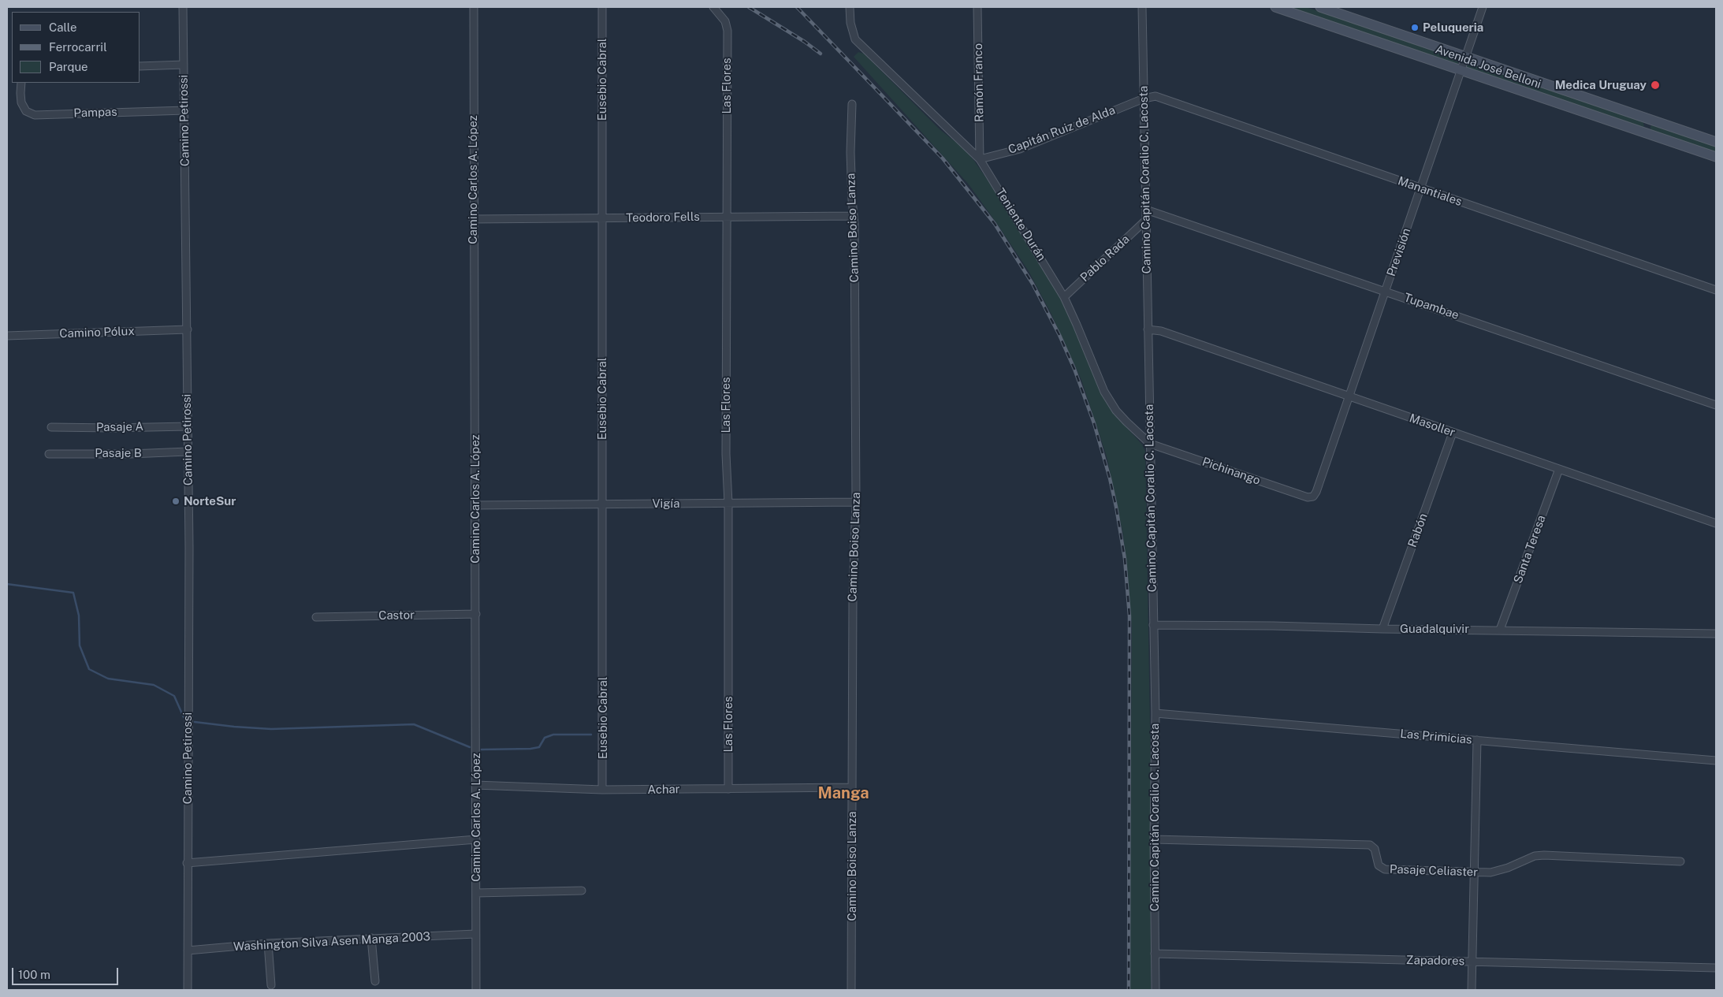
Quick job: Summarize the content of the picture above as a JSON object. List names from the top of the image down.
{
  "streets": {
    "main road": ["Avenida José Belloni"],
    "street": [
      "Eusebio Cabral",
      "Ramón Franco",
      "Las Flores",
      "Pampas",
      "Camino Petirossi",
      "Capitán Ruiz de Alda",
      "Camino Carlos A. López",
      "Camino Capitán Coralio C. Lacosta",
      "Manantiales",
      "Teodoro Fells",
      "Teniente Durán",
      "Camino Boiso Lanza",
      "Previsión",
      "Pablo Rada",
      "Tupambae",
      "Camino Pólux",
      "Masoller",
      "Pasaje A",
      "Pasaje B",
      "Pichinango",
      "Vigía",
      "Rabón",
      "Santa Teresa",
      "Castor",
      "Guadalquivir",
      "Las Primicias",
      "Achar",
      "Pasaje Celiaster",
      "Washington Silva Asen Manga 2003",
      "Zapadores"
    ]
  },
  "crossings": [
    ["Avenida José Belloni", "Previsión"],
    ["Eusebio Cabral", "Teodoro Fells"],
    ["Eusebio Cabral", "Vigía"],
    ["Eusebio Cabral", "Achar"],
    ["Ramón Franco", "Capitán Ruiz de Alda"],
    ["Ramón Franco", "Teniente Durán"],
    ["Las Flores", "Teodoro Fells"],
    ["Las Flores", "Vigía"],
    ["Las Flores", "Achar"],
    ["Pampas", "Camino Petirossi"],
    ["Camino Petirossi", "Camino Pólux"],
    ["Camino Petirossi", "Pasaje A"],
    ["Camino Petirossi", "Pasaje B"],
    ["Camino Petirossi", "Washington Silva Asen Manga 2003"],
    ["Capitán Ruiz de Alda", "Camino Capitán Coralio C. Lacosta"],
    ["Capitán Ruiz de Alda", "Manantiales"],
    ["Capitán Ruiz de Alda", "Teniente Durán"],
    ["Camino Carlos A. López", "Teodoro Fells"],
    ["Camino Carlos A. López", "Vigía"],
    ["Camino Carlos A. López", "Castor"],
    ["Camino Carlos A. López", "Achar"],
    ["Camino Carlos A. López", "Washington Silva Asen Manga 2003"],
    ["Camino Capitán Coralio C. Lacosta", "Manantiales"],
    ["Camino Capitán Coralio C. Lacosta", "Teniente Durán"],
    ["Camino Capitán Coralio C. Lacosta", "Pablo Rada"],
    ["Camino Capitán Coralio C. Lacosta", "Tupambae"],
    ["Camino Capitán Coralio C. Lacosta", "Masoller"],
    ["Camino Capitán Coralio C. Lacosta", "Pichinango"],
    ["Camino Capitán Coralio C. Lacosta", "Guadalquivir"],
    ["Camino Capitán Coralio C. Lacosta", "Las Primicias"],
    ["Camino Capitán Coralio C. Lacosta", "Pasaje Celiaster"],
    ["Camino Capitán Coralio C. Lacosta", "Zapadores"],
    ["Manantiales", "Previsión"],
    ["Teodoro Fells", "Camino Boiso Lanza"],
    ["Teniente Durán", "Pablo Rada"],
    ["Teniente Durán", "Pichinango"],
    ["Camino Boiso Lanza", "Vigía"],
    ["Camino Boiso Lanza", "Achar"],
    ["Previsión", "Tupambae"],
    ["Previsión", "Masoller"],
    ["Previsión", "Pichinango"],
    ["Masoller", "Rabón"],
    ["Masoller", "Santa Teresa"],
    ["Rabón", "Guadalquivir"],
    ["Santa Teresa", "Guadalquivir"]
  ],
  "districts": ["Manga"],
  "places": ["Peluqueria", "Medica Uruguay", "NorteSur"],
  "legend": ["Calle", "Ferrocarril", "Parque"],
  "scale_bar": "100 m"
}
